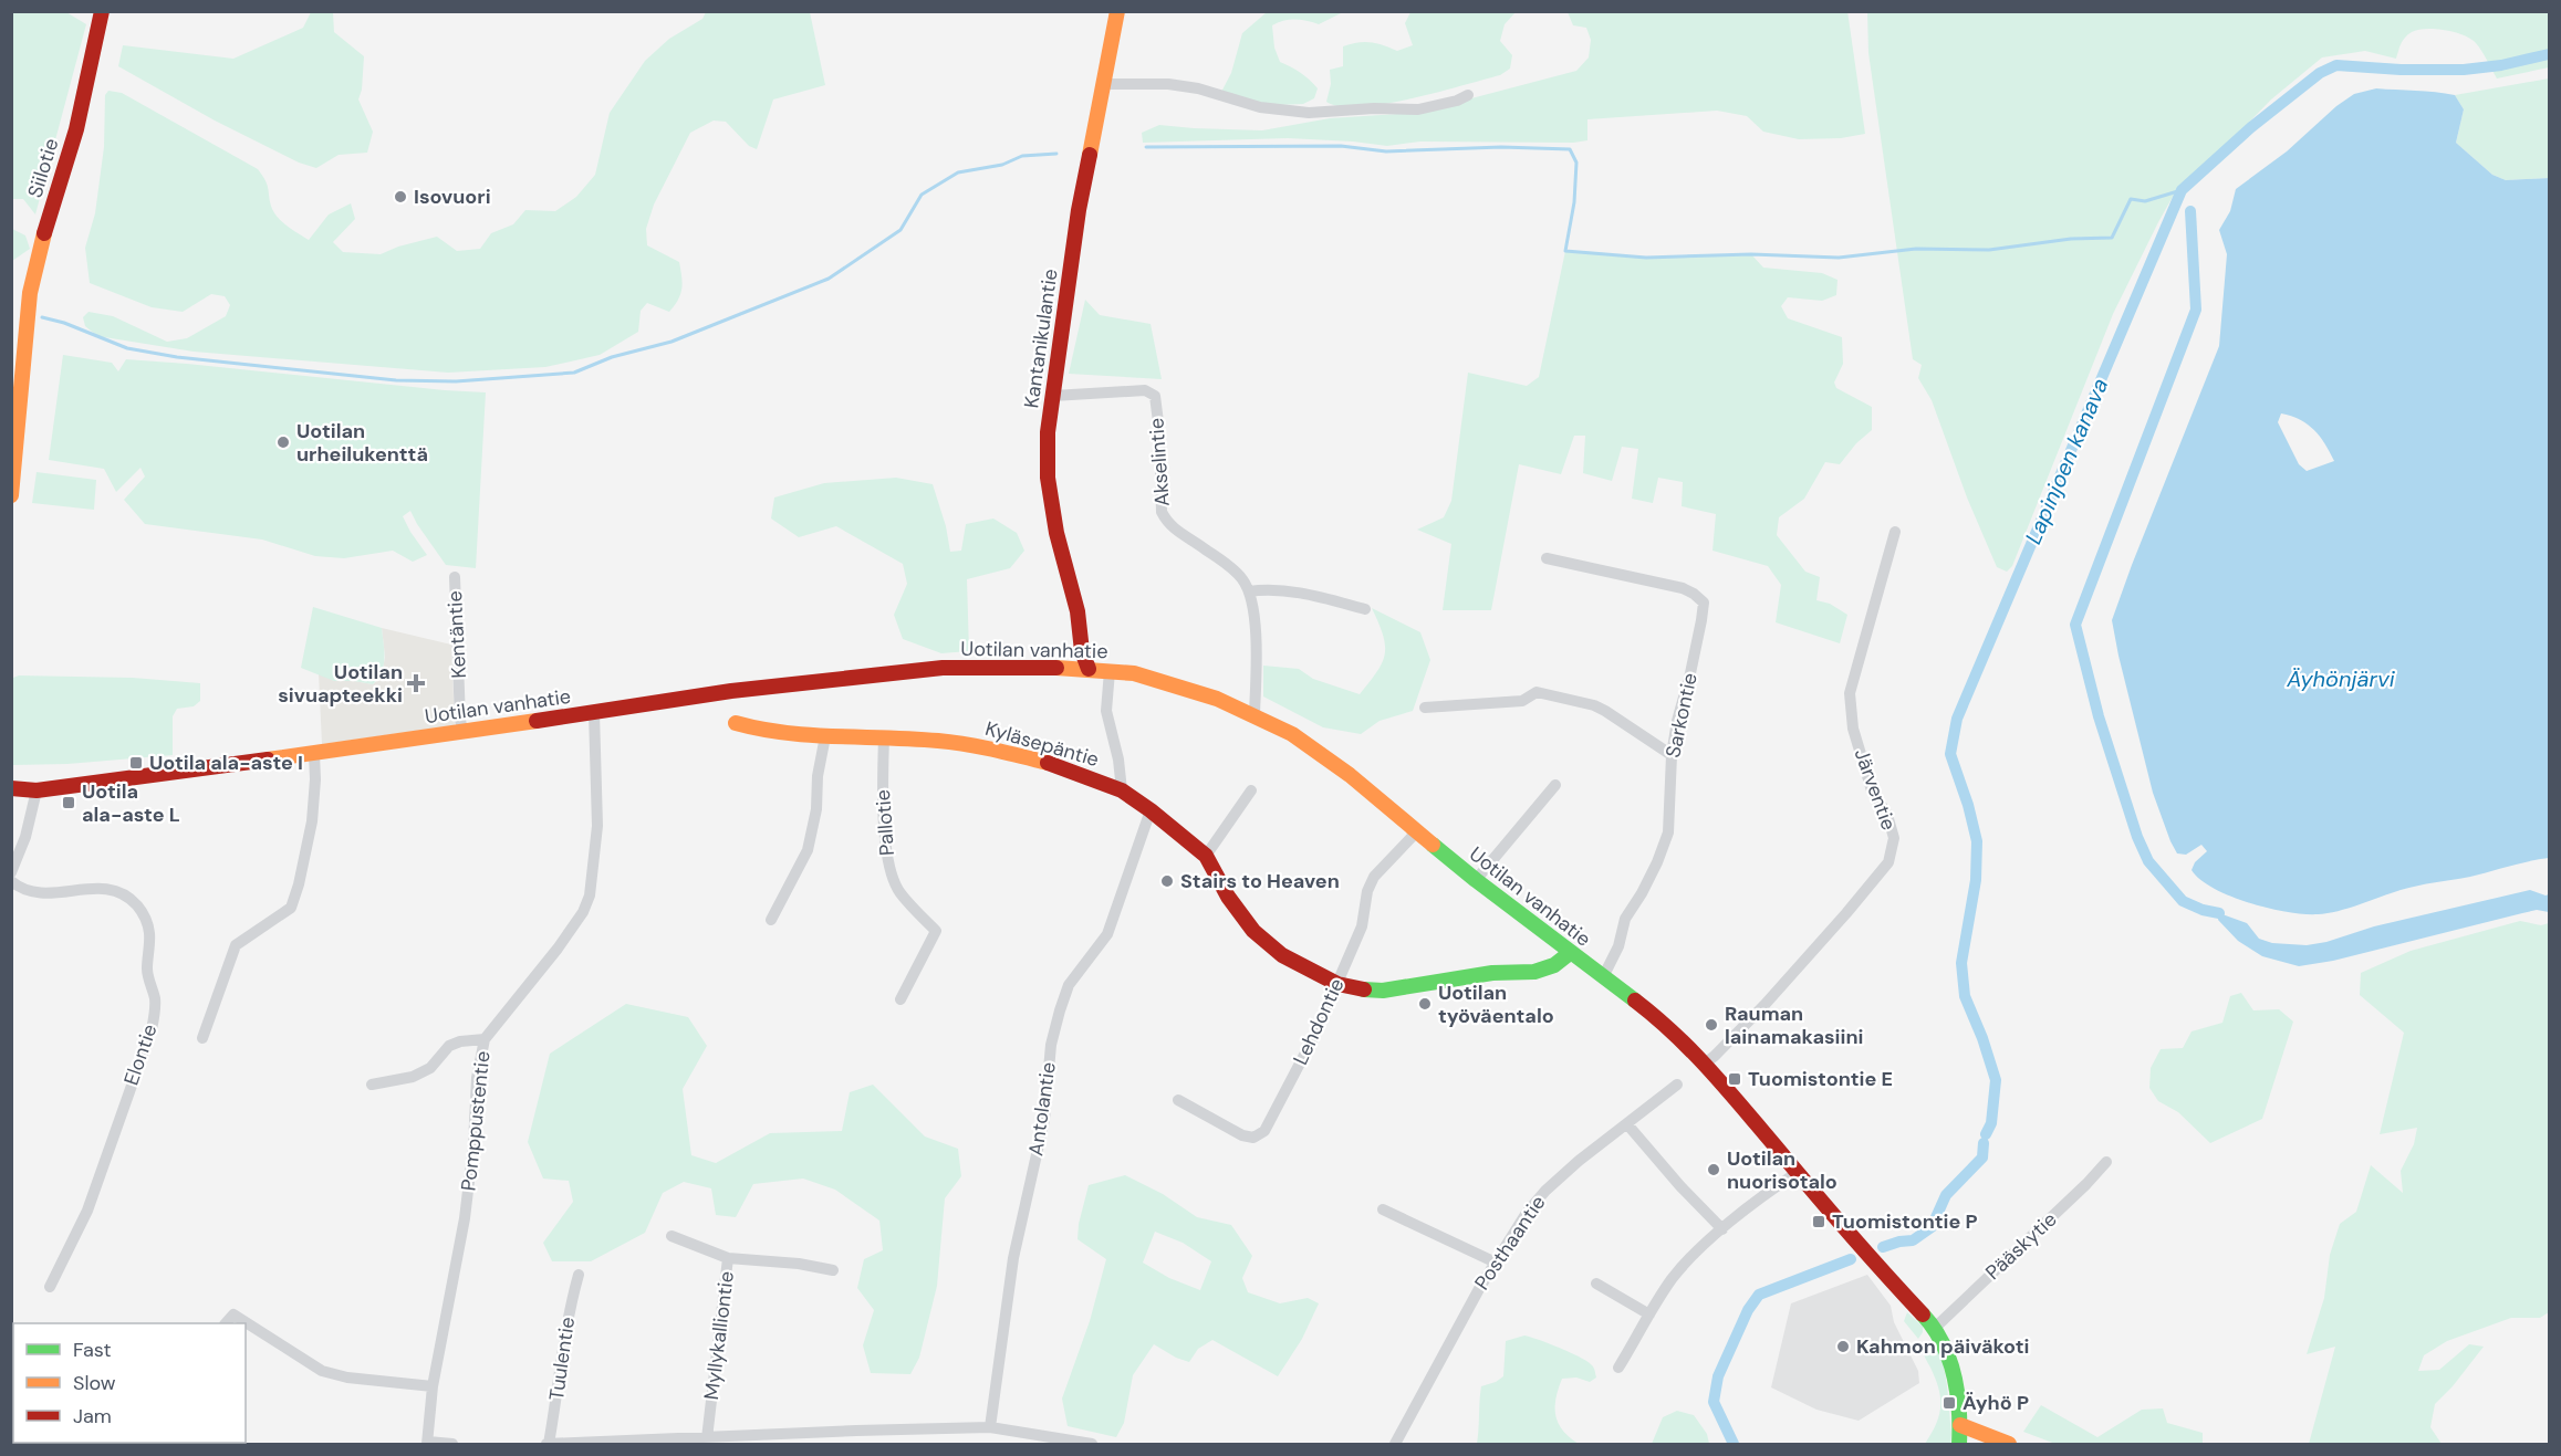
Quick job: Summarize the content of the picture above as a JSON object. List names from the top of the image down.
{
  "streets": {
    "main road": [
      "Siilotie",
      "Kantanikulantie",
      "Uotilan vanhatie",
      "Kyläsepäntie"
    ],
    "street": [
      "Akselintie",
      "Kentäntie",
      "Sarkontie",
      "Järventie",
      "Pallotie",
      "Lehdontie",
      "Elontie",
      "Antolantie",
      "Pomppustentie",
      "Posthaantie",
      "Pääskytie",
      "Myllykalliontie",
      "Tuulentie"
    ]
  },
  "crossings": [
    ["Kantanikulantie", "Akselintie"],
    ["Kantanikulantie", "Uotilan vanhatie"],
    ["Kentäntie", "Uotilan vanhatie"],
    ["Uotilan vanhatie", "Sarkontie"],
    ["Uotilan vanhatie", "Kyläsepäntie"],
    ["Uotilan vanhatie", "Järventie"],
    ["Uotilan vanhatie", "Lehdontie"],
    ["Uotilan vanhatie", "Pomppustentie"],
    ["Uotilan vanhatie", "Pääskytie"],
    ["Kyläsepäntie", "Pallotie"],
    ["Kyläsepäntie", "Lehdontie"],
    ["Kyläsepäntie", "Antolantie"]
  ],
  "water": ["Lapinjoen kanava", "Äyhönjärvi"],
  "places": {
    "other": [
      "Isovuori",
      "Uotilan urheilukenttä",
      "Stairs to Heaven",
      "Uotilan työväentalo",
      "Rauman lainamakasiini",
      "Uotilan nuorisotalo",
      "Kahmon päiväkoti"
    ],
    "health": ["Uotilan sivuapteekki"],
    "transit": [
      "Uotila ala-aste I",
      "Uotila ala-aste L",
      "Tuomistontie E",
      "Tuomistontie P",
      "Äyhö P"
    ]
  },
  "legend": ["Fast", "Slow", "Jam"]
}
